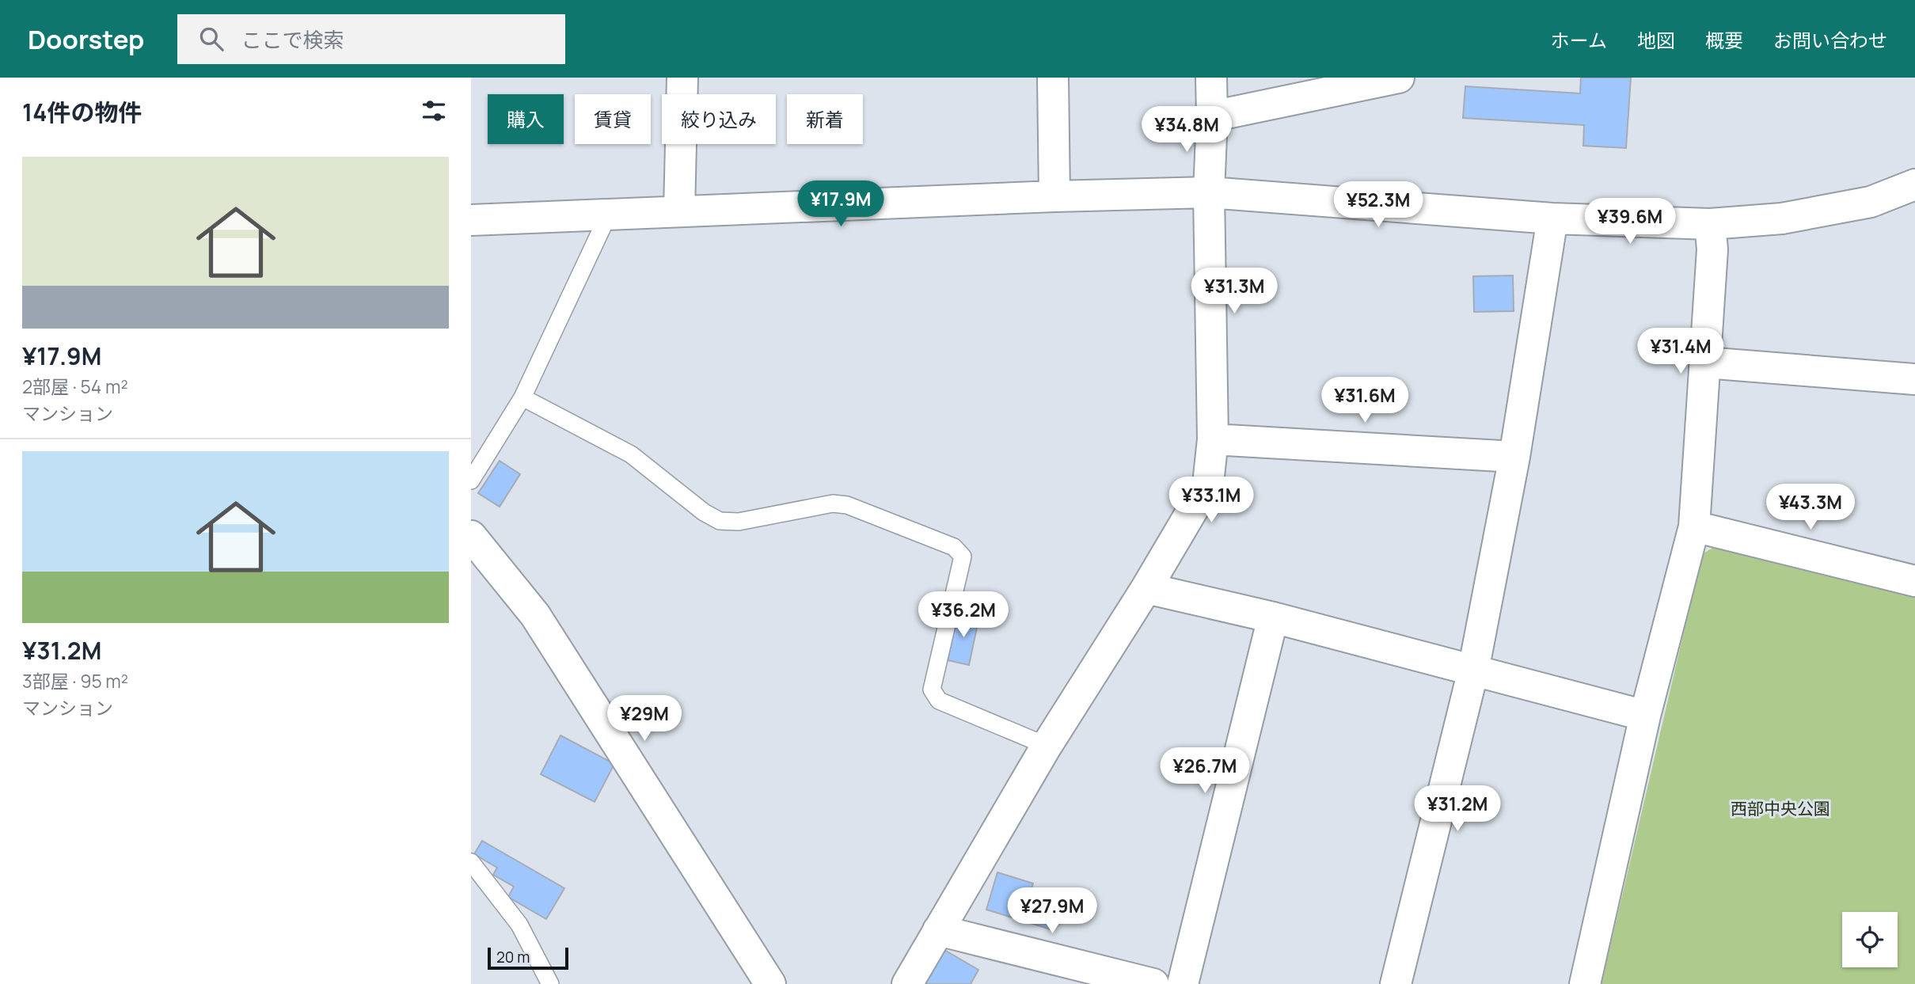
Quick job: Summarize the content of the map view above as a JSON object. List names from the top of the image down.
{
  "parks": ["西部中央公園"],
  "scale_bar": "20 m",
  "page": {
    "header": "Doorstep",
    "search": "ここで検索",
    "nav": [
      "ホーム",
      "地図",
      "概要",
      "お問い合わせ"
    ],
    "heading": "14件の物件",
    "chip": [
      "購入",
      "賃貸",
      "絞り込み",
      "新着"
    ],
    "price": [
      "¥34.8M",
      "¥17.9M",
      "¥52.3M",
      "¥39.6M",
      "¥31.3M",
      "¥31.4M",
      "¥31.6M",
      "¥33.1M",
      "¥43.3M",
      "¥36.2M",
      "¥29M",
      "¥26.7M",
      "¥31.2M",
      "¥27.9M"
    ],
    "list": [
      {
        "name": "¥17.9M",
        "note": "2部屋 · 54 m² · マンション"
      },
      {
        "name": "¥31.2M",
        "note": "3部屋 · 95 m² · マンション"
      }
    ],
    "scale": "20 m"
  }
}
